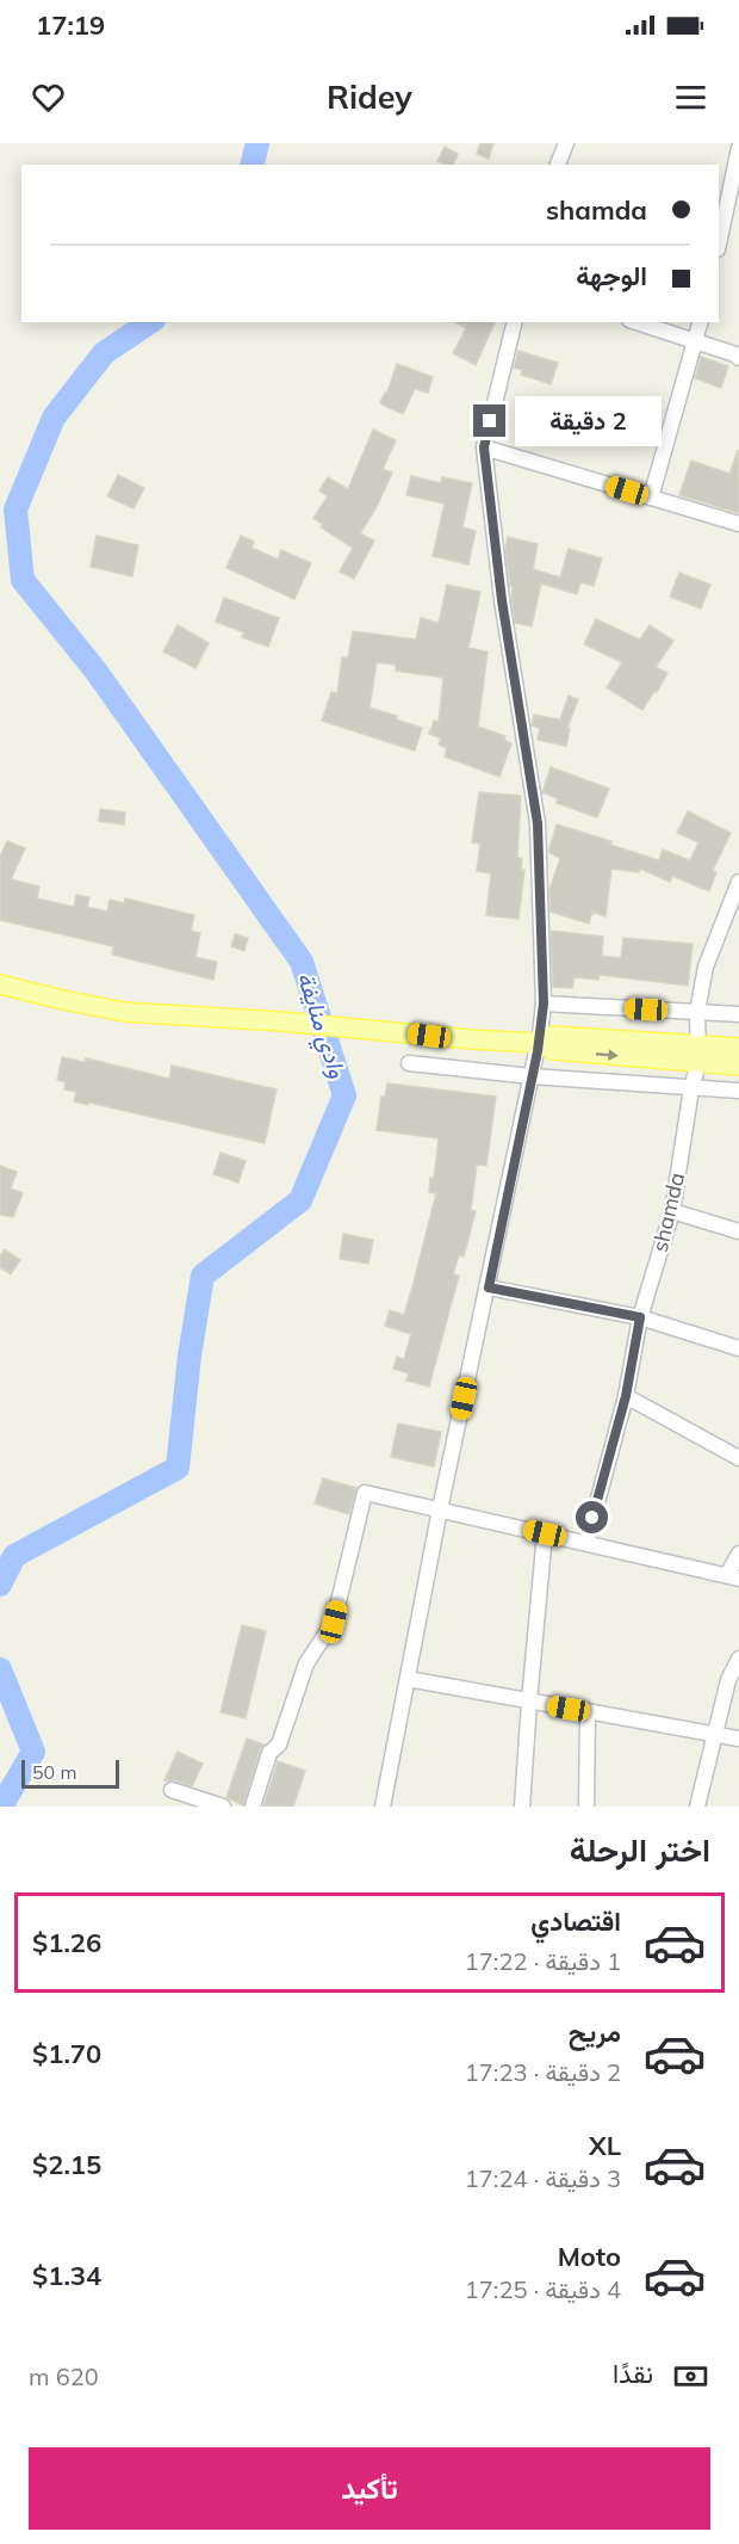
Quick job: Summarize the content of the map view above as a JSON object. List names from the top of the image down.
{
  "streets": {
    "street": ["shamda"]
  },
  "water": ["وادي منايفة"],
  "scale_bar": "50 m",
  "page": {
    "status": "17:19",
    "header": "Ridey",
    "banner": ["shamda", "الوجهة"],
    "bubble": "2 دقيقة",
    "scale": "50 m",
    "heading": "اختر الرحلة",
    "list": [
      {
        "name": "اقتصادي",
        "note": "1 دقيقة · 17:22",
        "value": "$1.26"
      },
      {
        "name": "مريح",
        "note": "2 دقيقة · 17:23",
        "value": "$1.70"
      },
      {
        "name": "XL",
        "note": "3 دقيقة · 17:24",
        "value": "$2.15"
      },
      {
        "name": "Moto",
        "note": "4 دقيقة · 17:25",
        "value": "$1.34"
      }
    ],
    "pay": ["نقدًا", "620 m"],
    "buttons": "تأكيد"
  }
}
